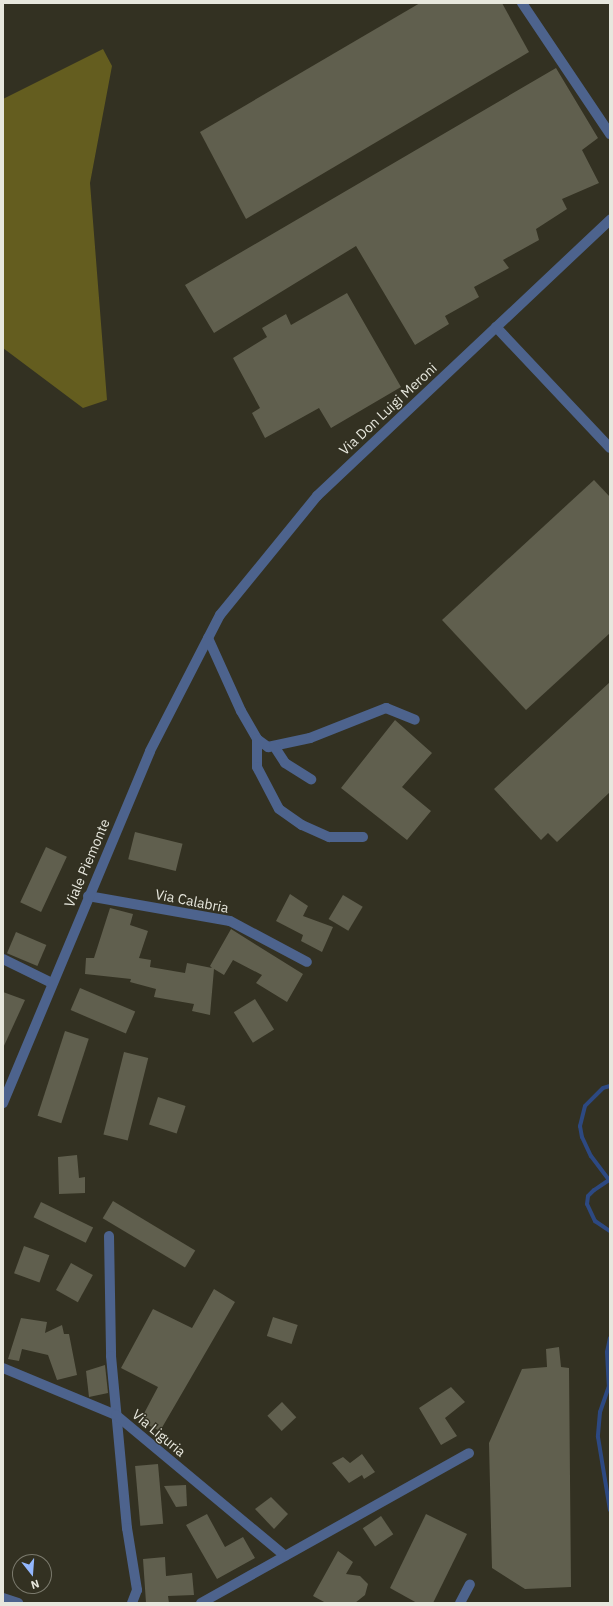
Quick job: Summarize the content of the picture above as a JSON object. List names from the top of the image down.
{
  "streets": {
    "street": [
      "Via Don Luigi Meroni",
      "Viale Piemonte",
      "Via Calabria",
      "Via Liguria"
    ]
  },
  "crossings": [
    ["Via Don Luigi Meroni", "Viale Piemonte"],
    ["Viale Piemonte", "Via Calabria"]
  ],
  "north": "bottom"
}
